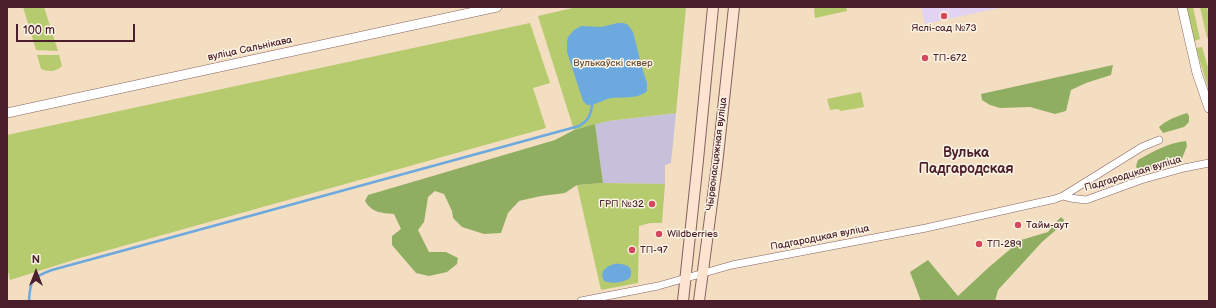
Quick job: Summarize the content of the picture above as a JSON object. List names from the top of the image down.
{
  "streets": {
    "main road": ["Чырвонасцяжная вуліца"],
    "street": ["вуліца Сальнікава", "Падгародцкая вуліца"]
  },
  "crossings": [
    ["Чырвонасцяжная вуліца", "Падгародцкая вуліца"]
  ],
  "districts": ["Вулька Падгародская"],
  "parks": ["Вулькаўскі сквер"],
  "places": [
    "Яслі-сад №73",
    "ТП-672",
    "ГРП №32",
    "Тайм-аут",
    "Wildberries",
    "ТП-289",
    "ТП-97"
  ],
  "scale_bar": "100 m",
  "north": "top"
}
